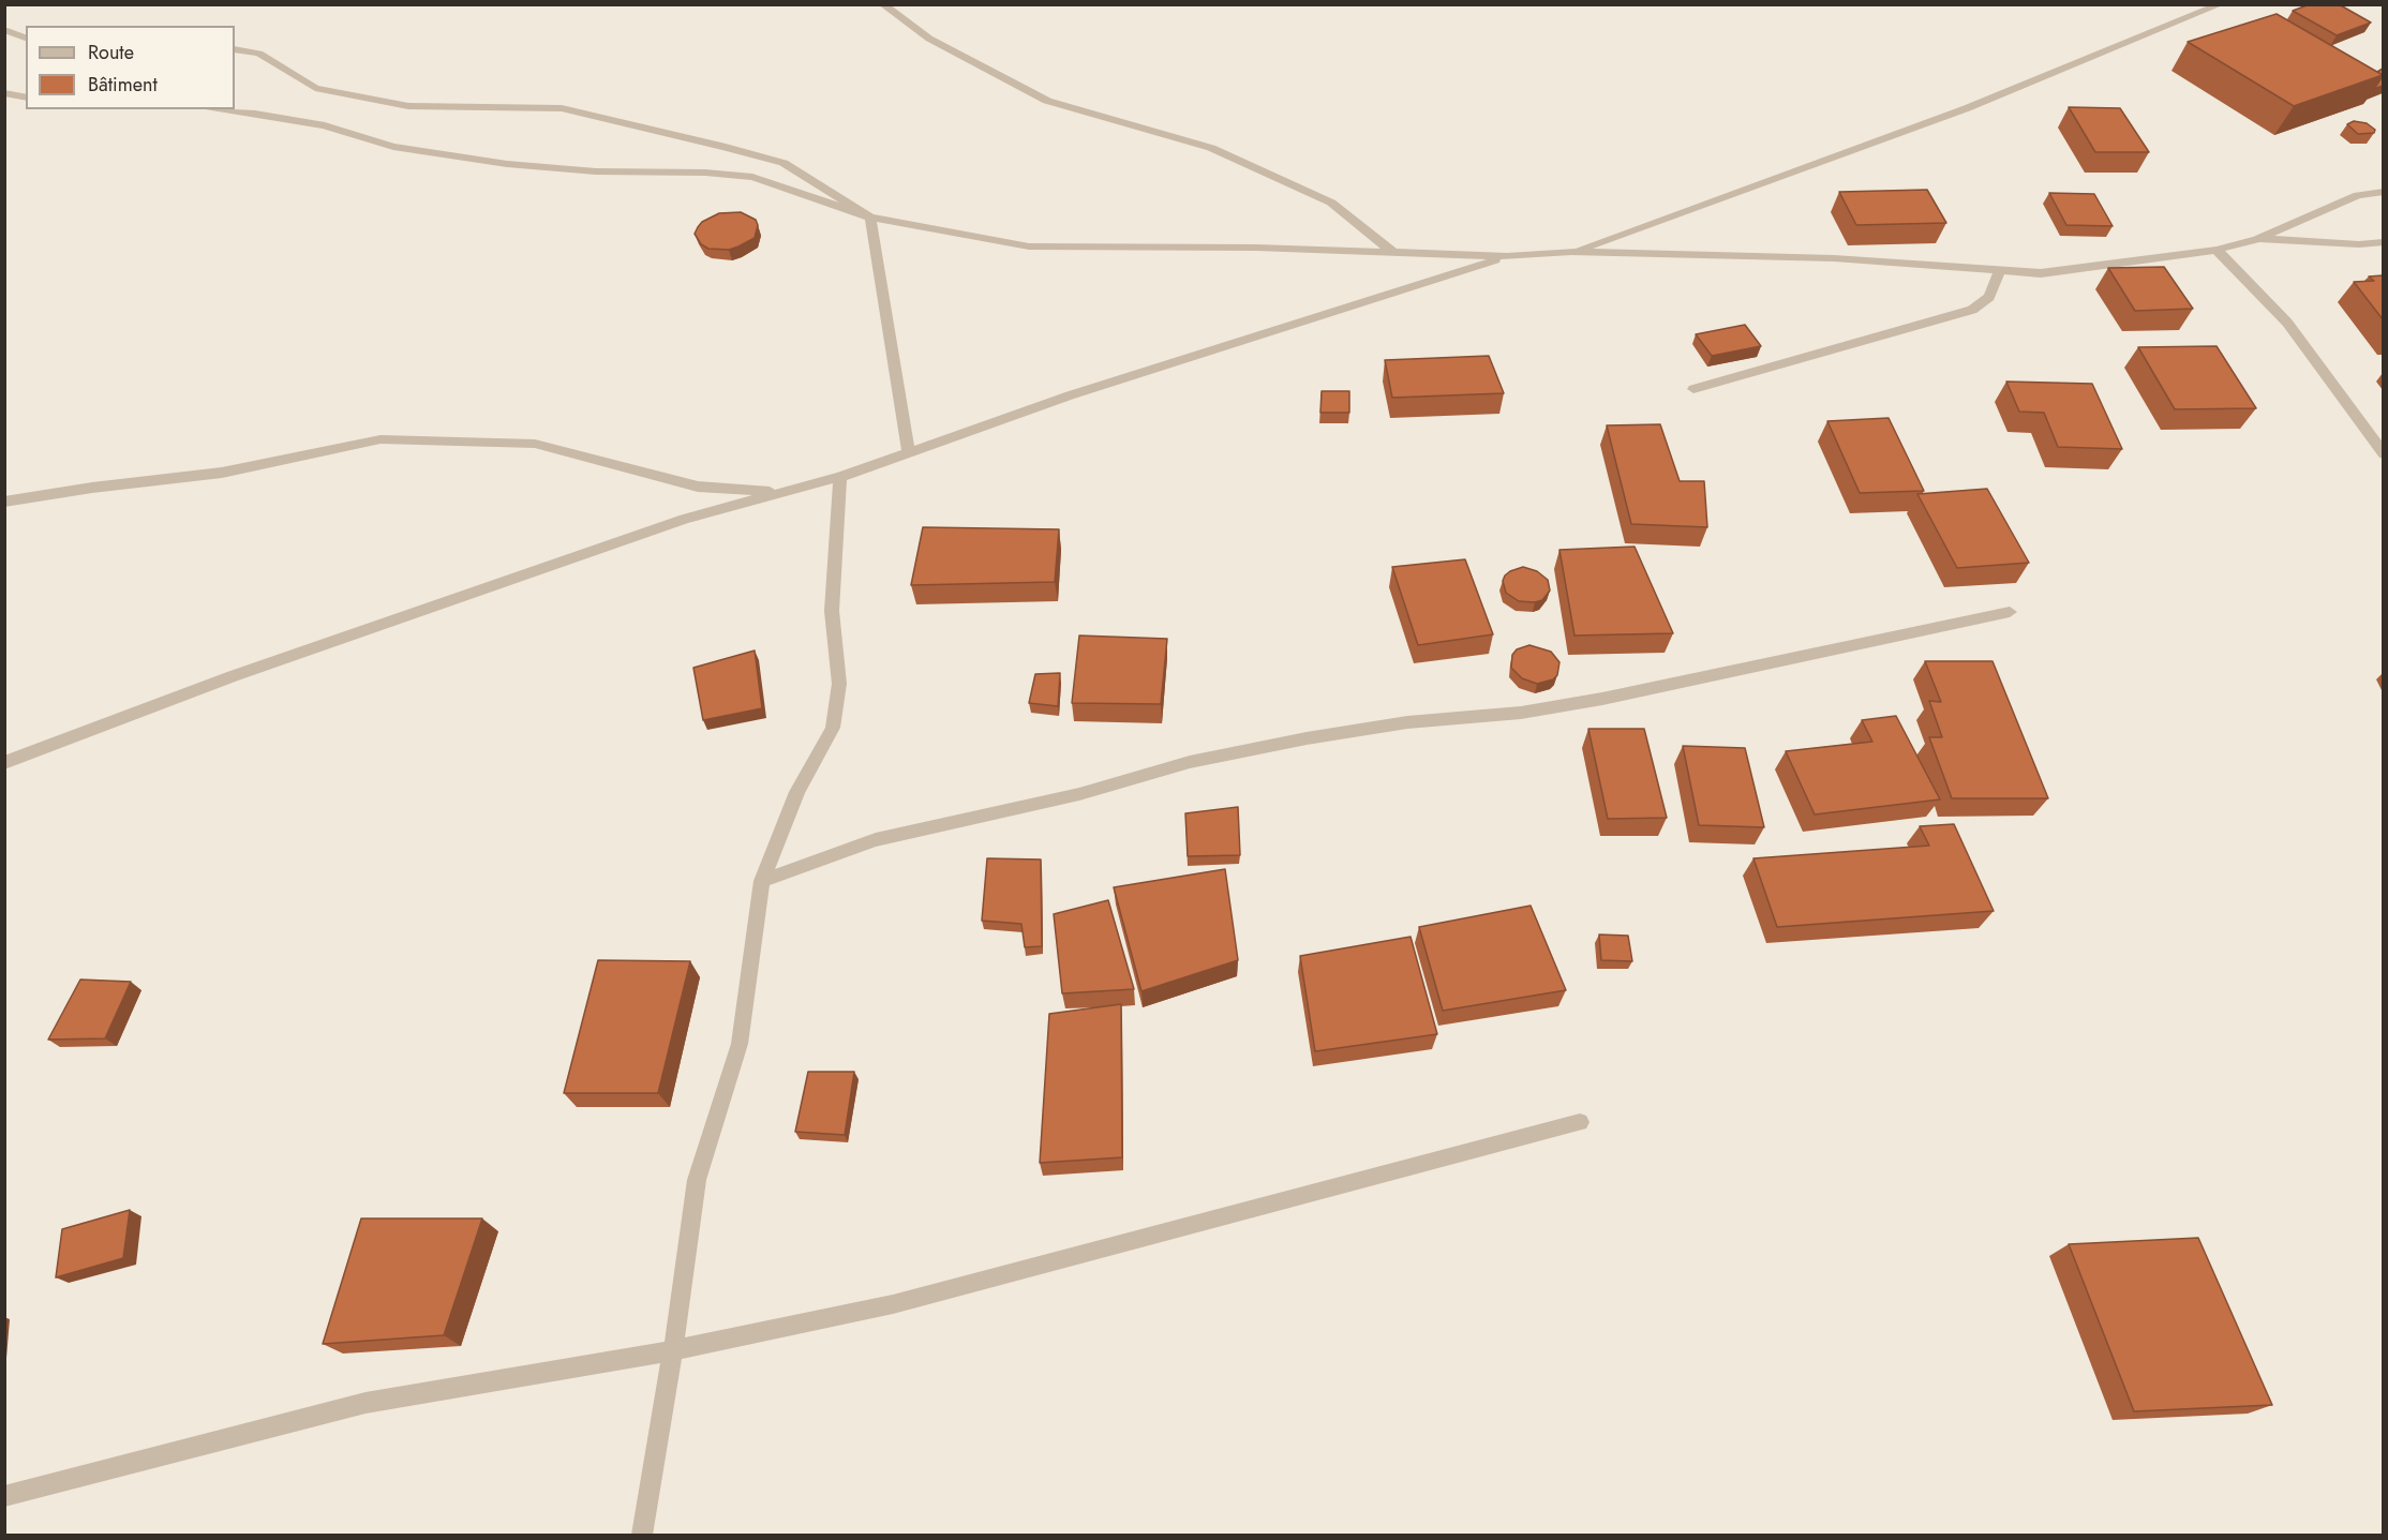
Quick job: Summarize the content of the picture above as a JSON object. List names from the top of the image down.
{
  "legend": ["Route", "Bâtiment"]
}
